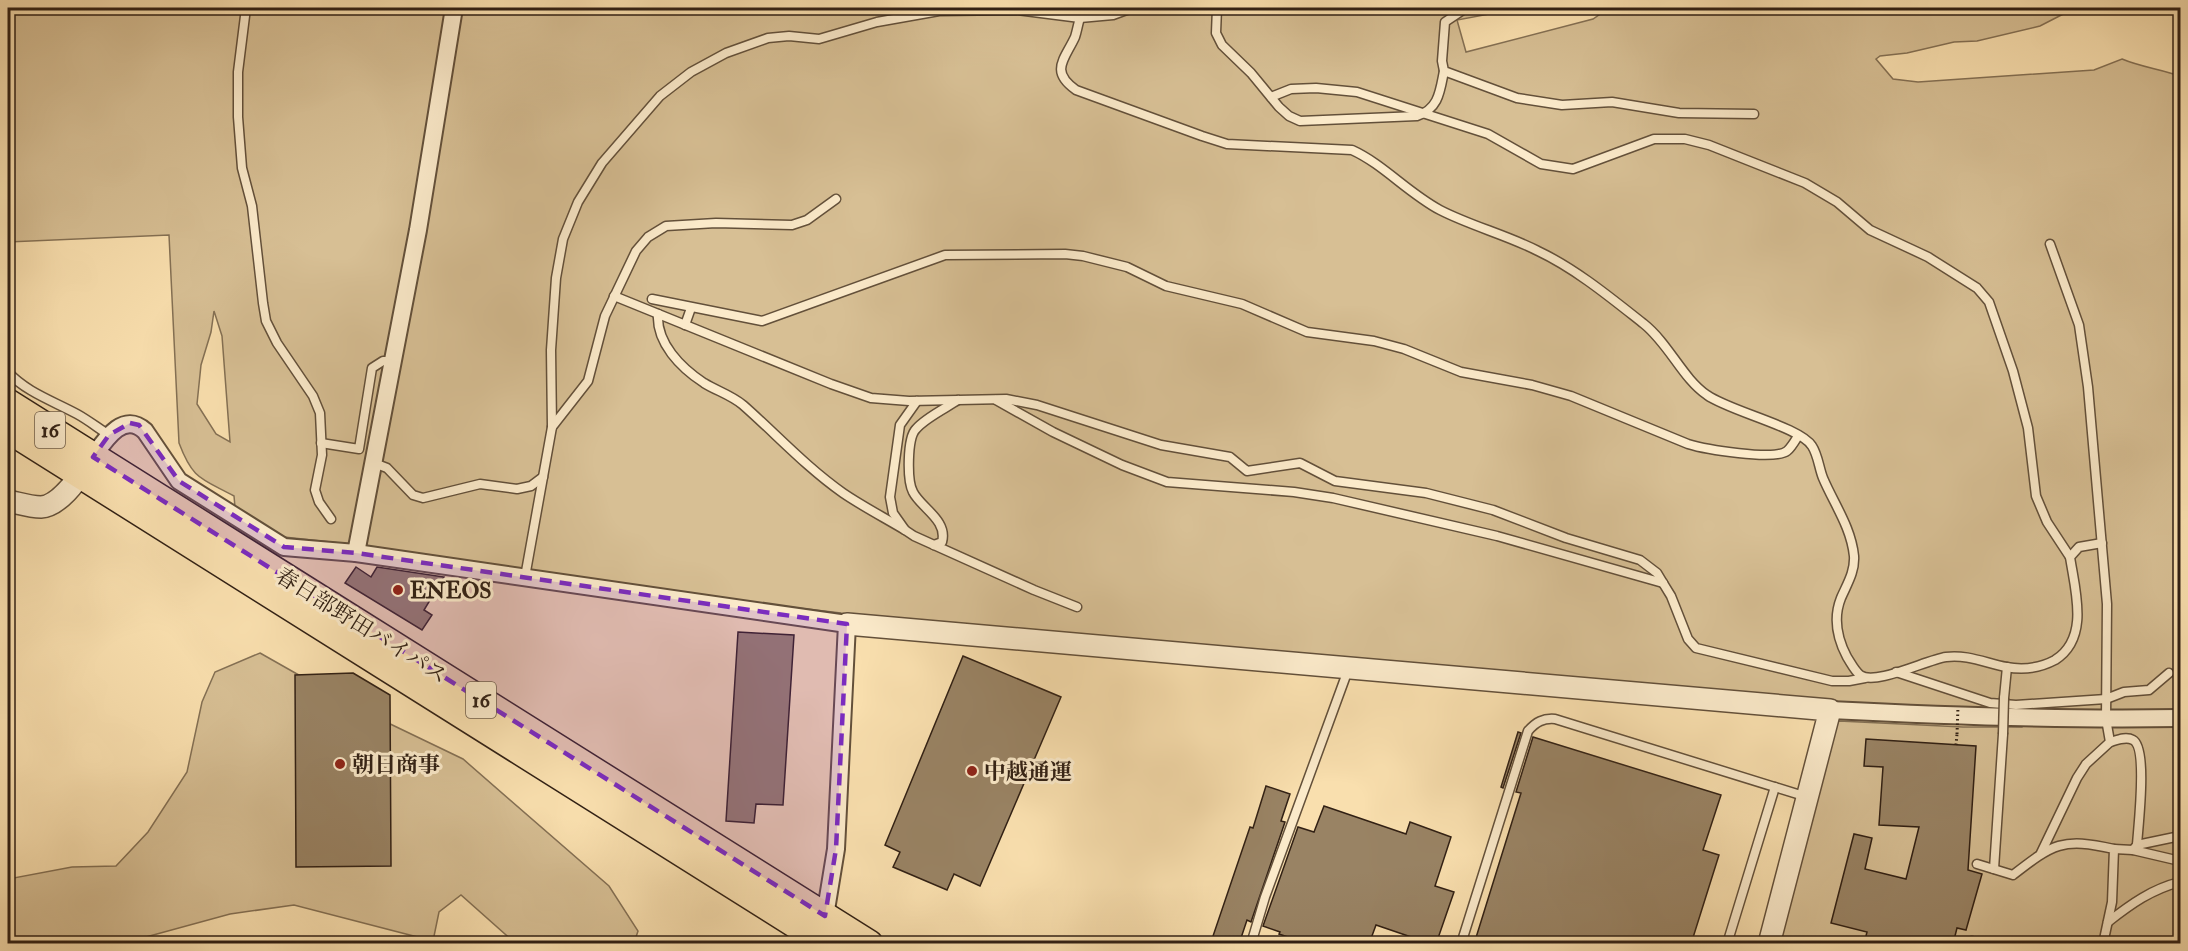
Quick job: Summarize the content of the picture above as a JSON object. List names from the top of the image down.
{
  "streets": {
    "highway": ["16", "春日部野田バイパス"]
  },
  "places": ["ENEOS", "朝日商事", "中越通運"]
}
